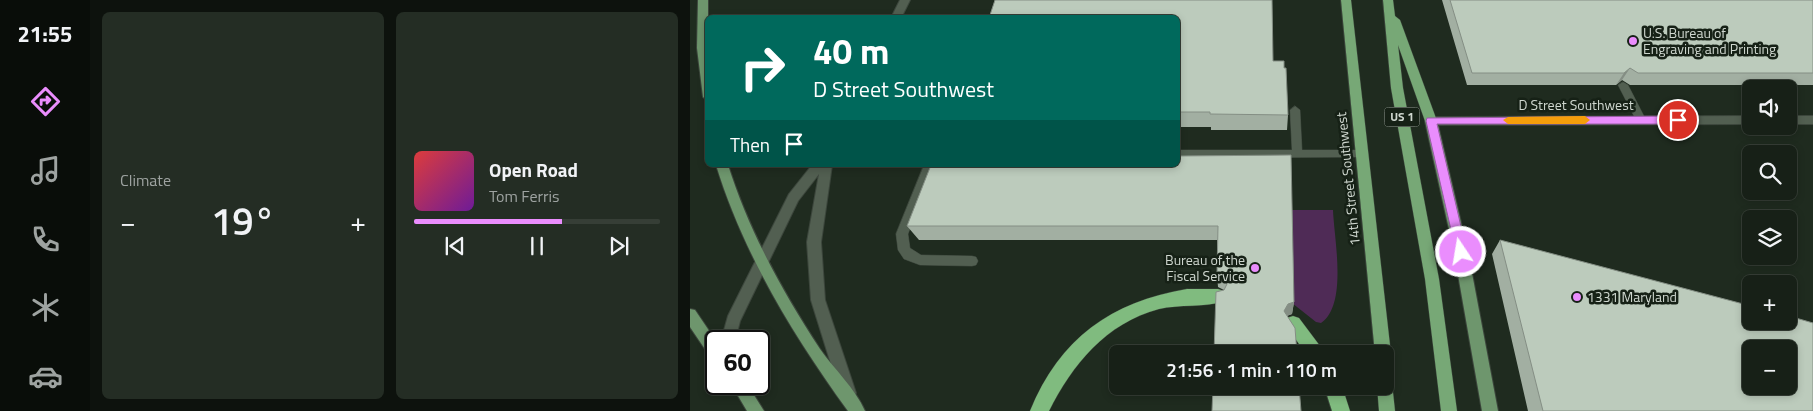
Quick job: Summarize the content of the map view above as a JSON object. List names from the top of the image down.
{
  "streets": {
    "highway": ["US 1", "14th Street Southwest"],
    "main road": ["D Street Southwest"]
  },
  "places": ["U.S. Bureau of Engraving and Printing", "Bureau of the Fiscal Service", "1331 Maryland"],
  "page": {
    "tabs": "21:55",
    "tile": "Climate",
    "turn": ["40 m", "D Street Southwest"],
    "map_buttons": ["+", "−"],
    "then": "Then",
    "song": ["Open Road", "Tom Ferris"],
    "heat": ["−", "19°", "+"],
    "limit": "60",
    "trip": "21:56 · 1 min · 110 m"
  }
}
